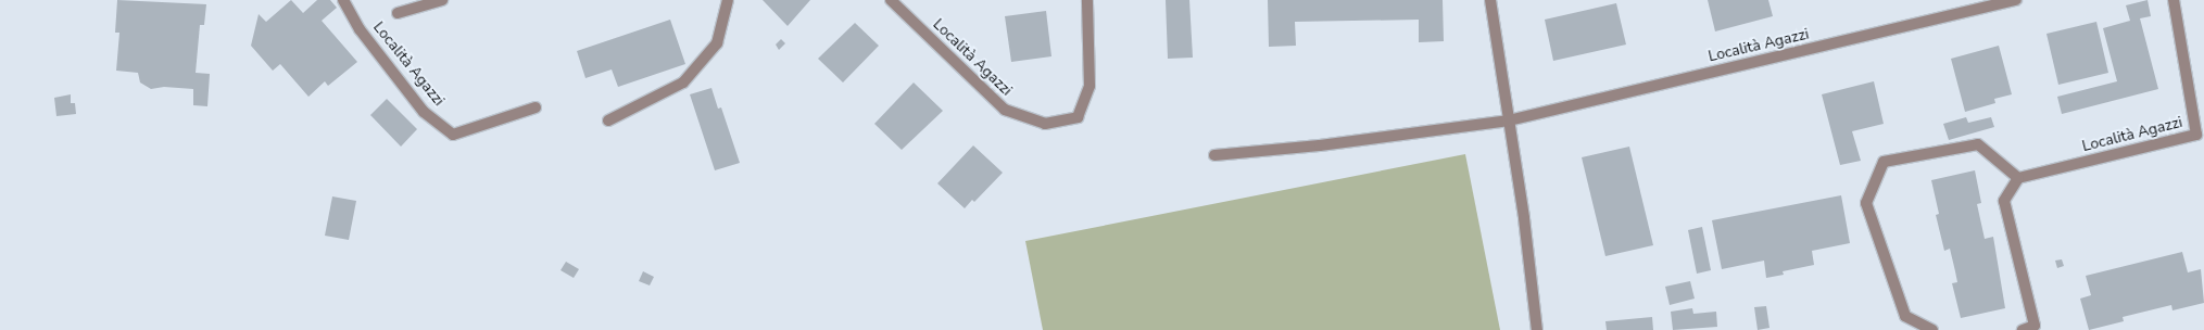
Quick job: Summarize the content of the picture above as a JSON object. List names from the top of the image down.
{
  "streets": {
    "street": ["Località Agazzi"]
  }
}
